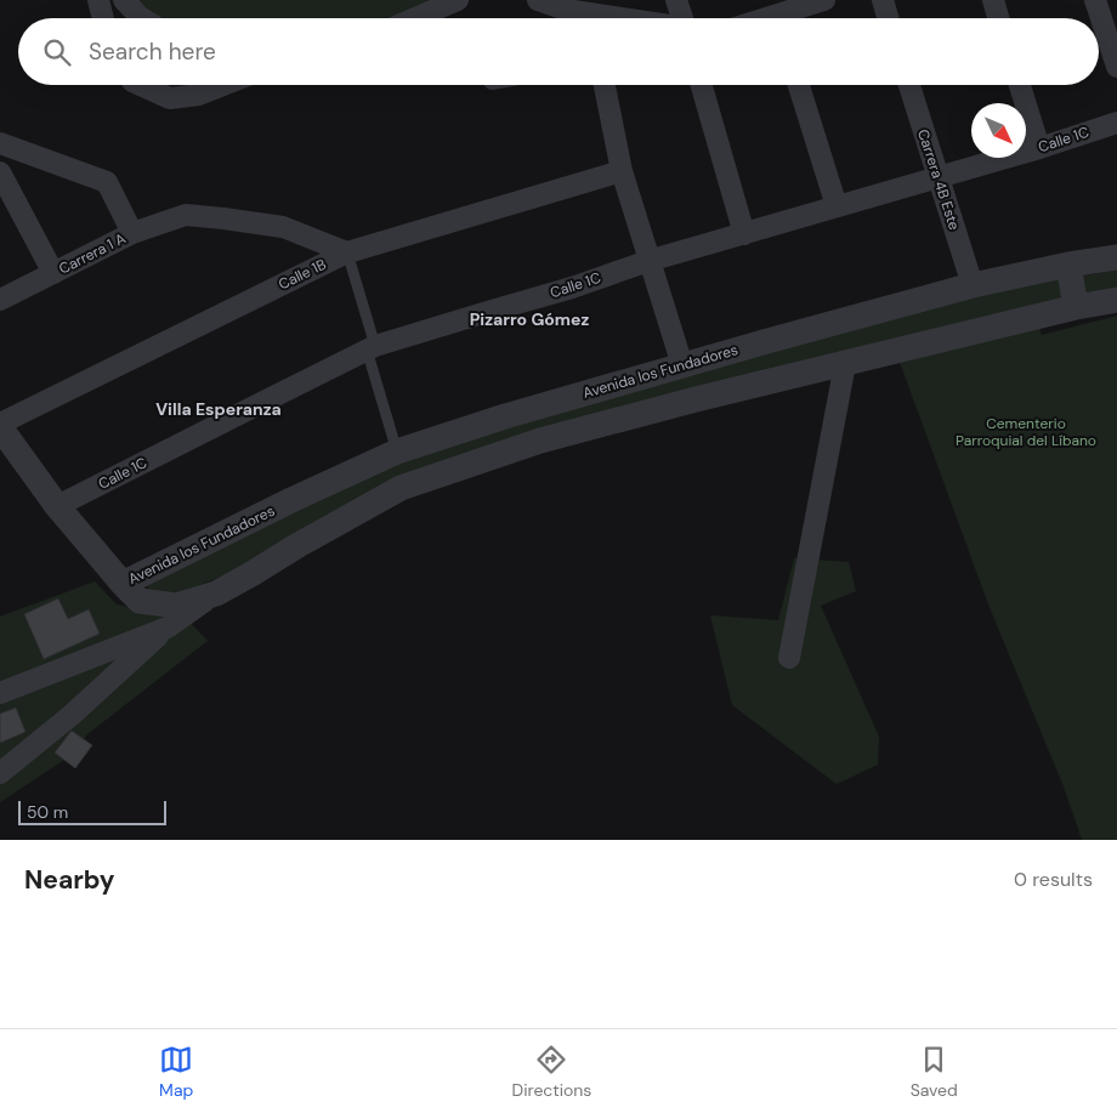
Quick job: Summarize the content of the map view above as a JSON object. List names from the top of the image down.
{
  "streets": {
    "street": [
      "Calle 1C",
      "Carrera 4B Este",
      "Carrera 1 A",
      "Calle 1B",
      "Avenida los Fundadores"
    ]
  },
  "crossings": [
    ["Calle 1C", "Carrera 4B Este"],
    ["Carrera 4B Este", "Avenida los Fundadores"],
    ["Carrera 1 A", "Calle 1B"]
  ],
  "districts": ["Pizarro Gómez", "Villa Esperanza"],
  "parks": ["Cementerio Parroquial del Líbano"],
  "scale_bar": "50 m",
  "north": "bottom right",
  "page": {
    "search": "Search here",
    "scale": "50 m",
    "heading": ["Nearby", "0 results"],
    "nav": ["Map", "Directions", "Saved"]
  }
}
